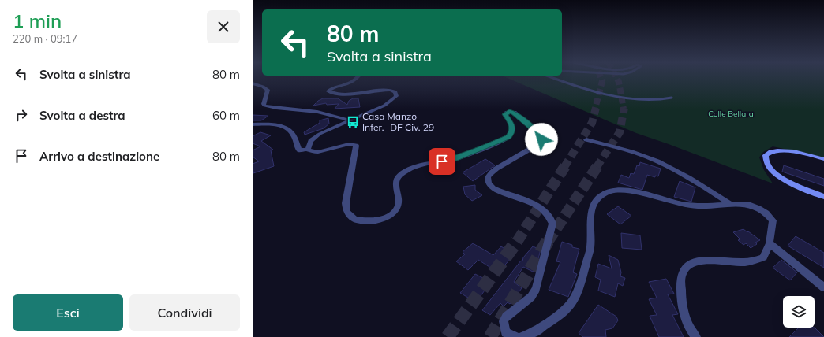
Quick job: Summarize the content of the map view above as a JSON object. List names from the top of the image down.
{
  "parks": ["Colle Bellara"],
  "places": {
    "bus stop": ["Casa Manzo Infer.- DF Civ. 29"]
  },
  "page": {
    "heading": ["1 min", "220 m · 09:17"],
    "turn": ["80 m", "Svolta a sinistra"],
    "list": [
      {
        "name": "Svolta a sinistra",
        "value": "80 m"
      },
      {
        "name": "Svolta a destra",
        "value": "60 m"
      },
      {
        "name": "Arrivo a destinazione",
        "value": "80 m"
      }
    ],
    "buttons": ["Esci", "Condividi"]
  }
}
